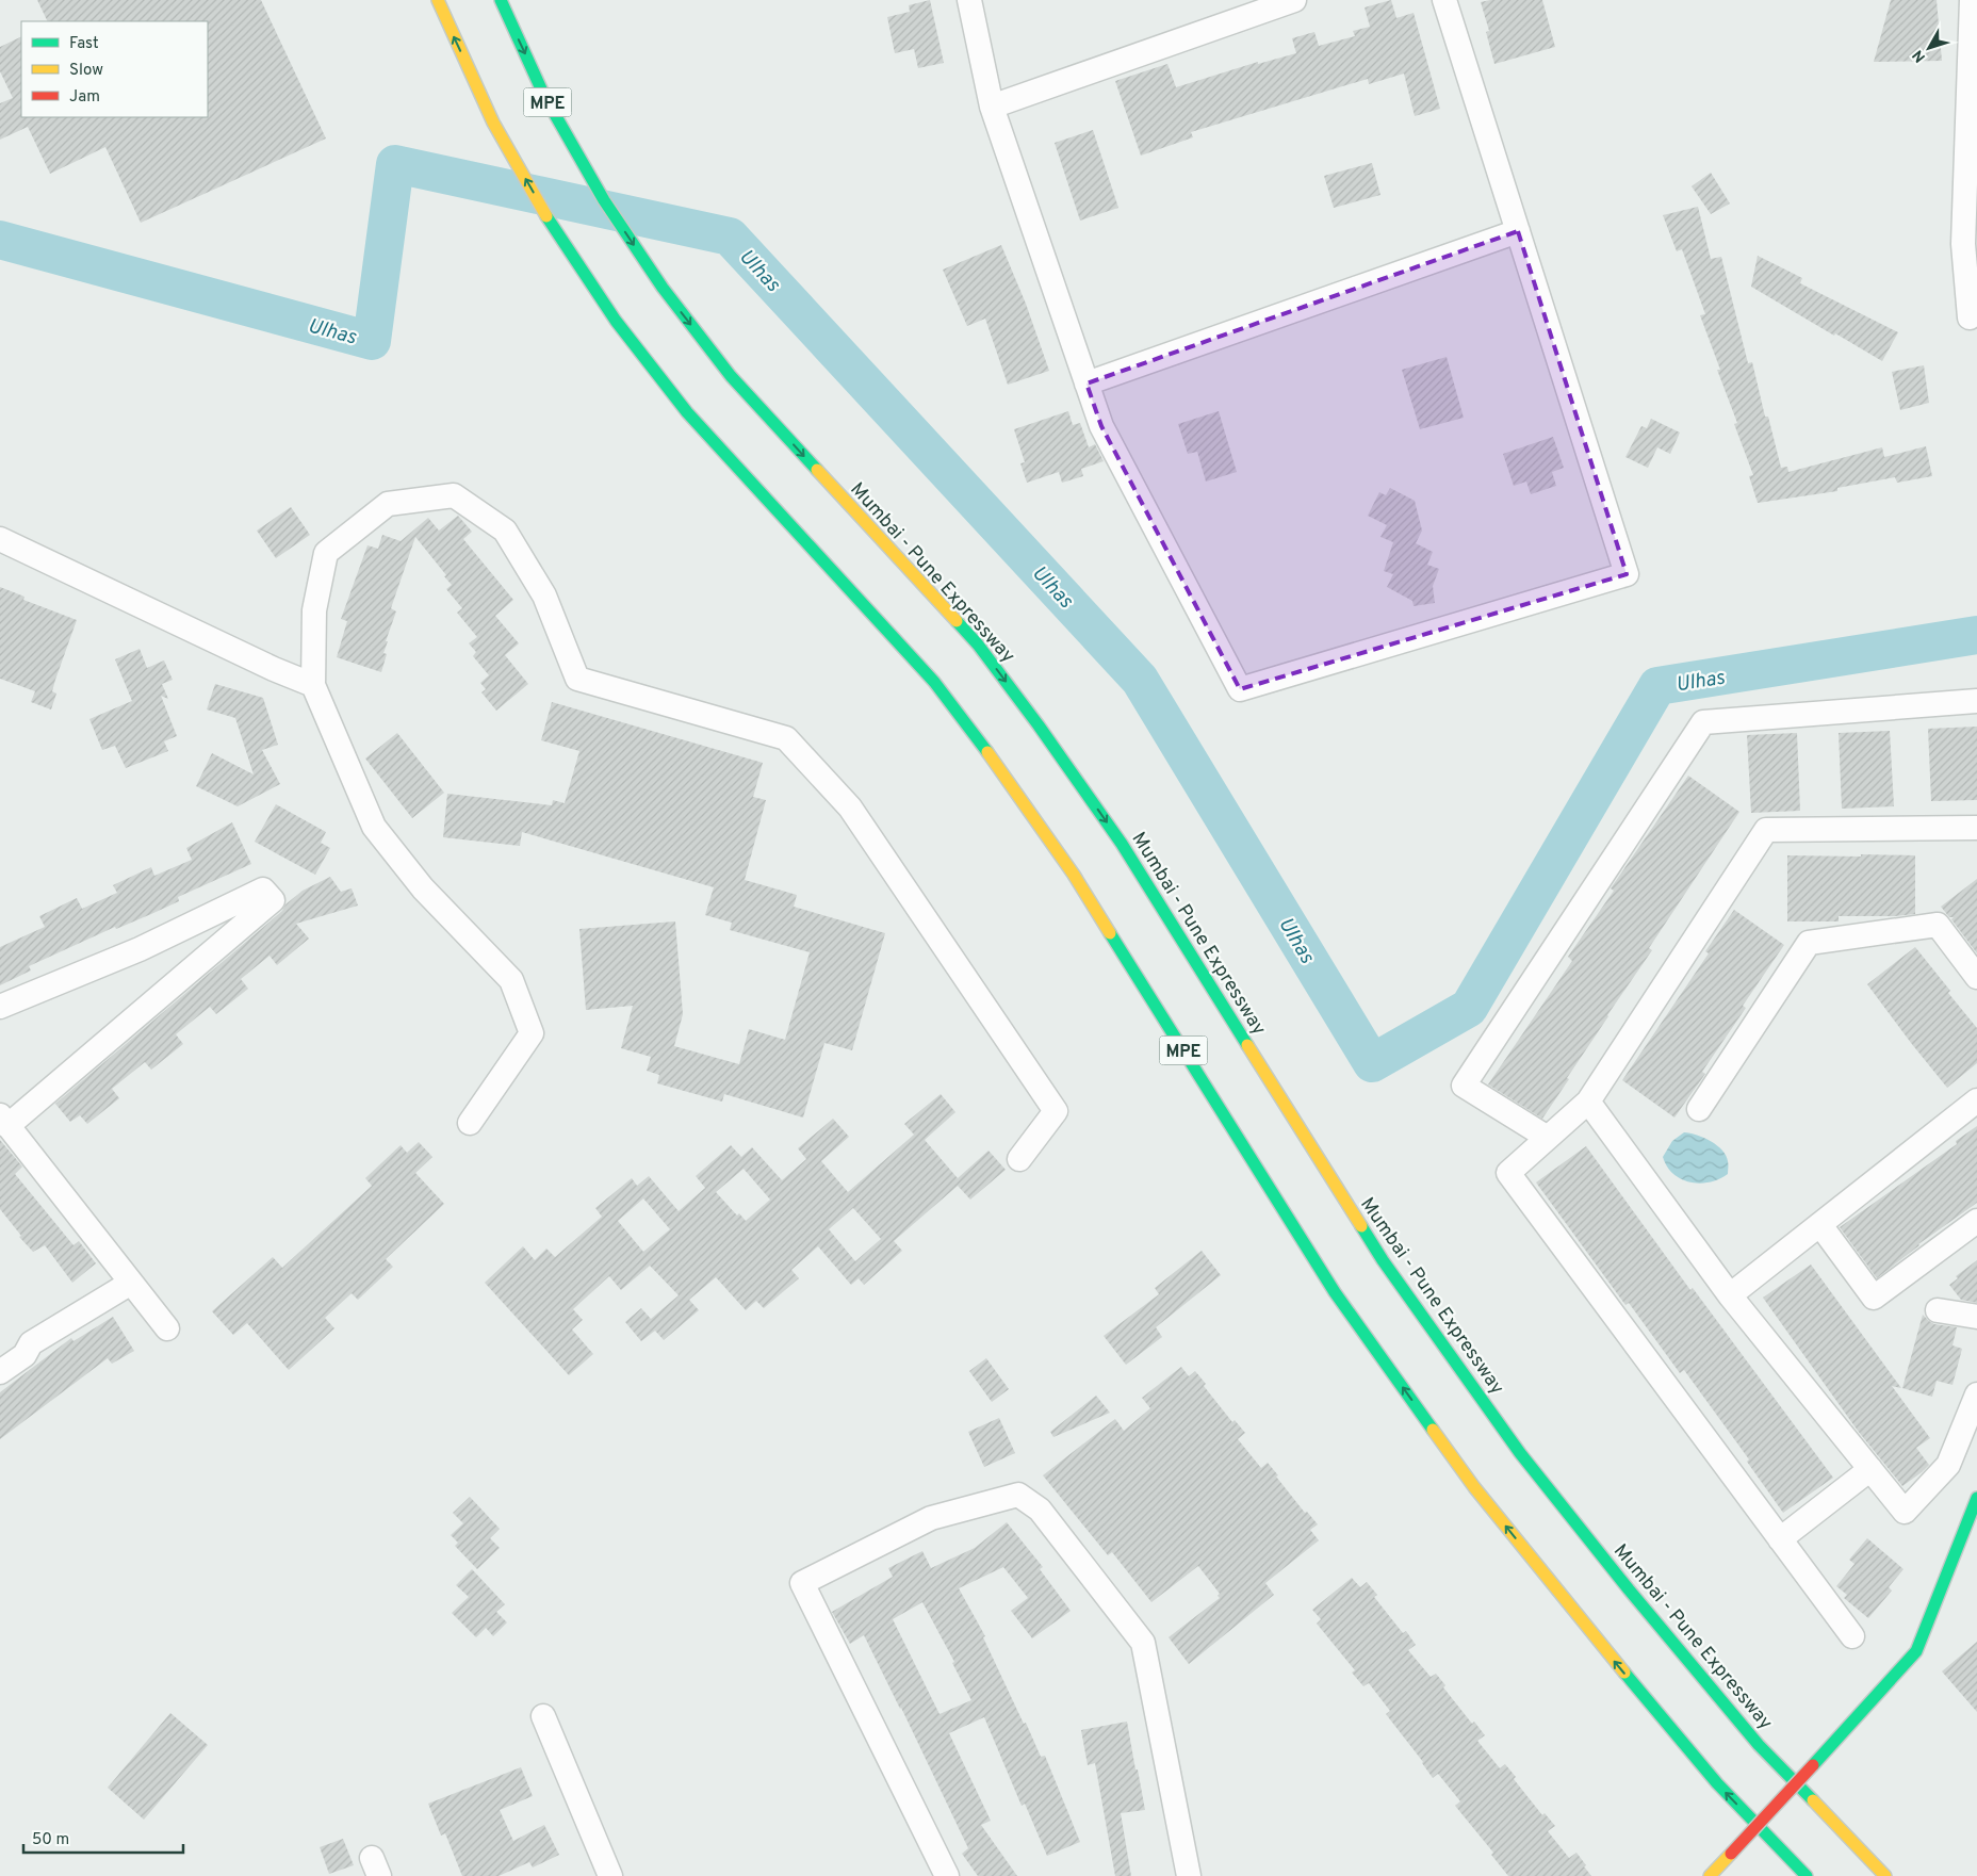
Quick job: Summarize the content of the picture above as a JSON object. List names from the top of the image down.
{
  "streets": {
    "main road": ["MPE", "Mumbai - Pune Expressway"]
  },
  "water": ["Ulhas"],
  "legend": ["Fast", "Slow", "Jam"],
  "scale_bar": "50 m",
  "north": "bottom left"
}
